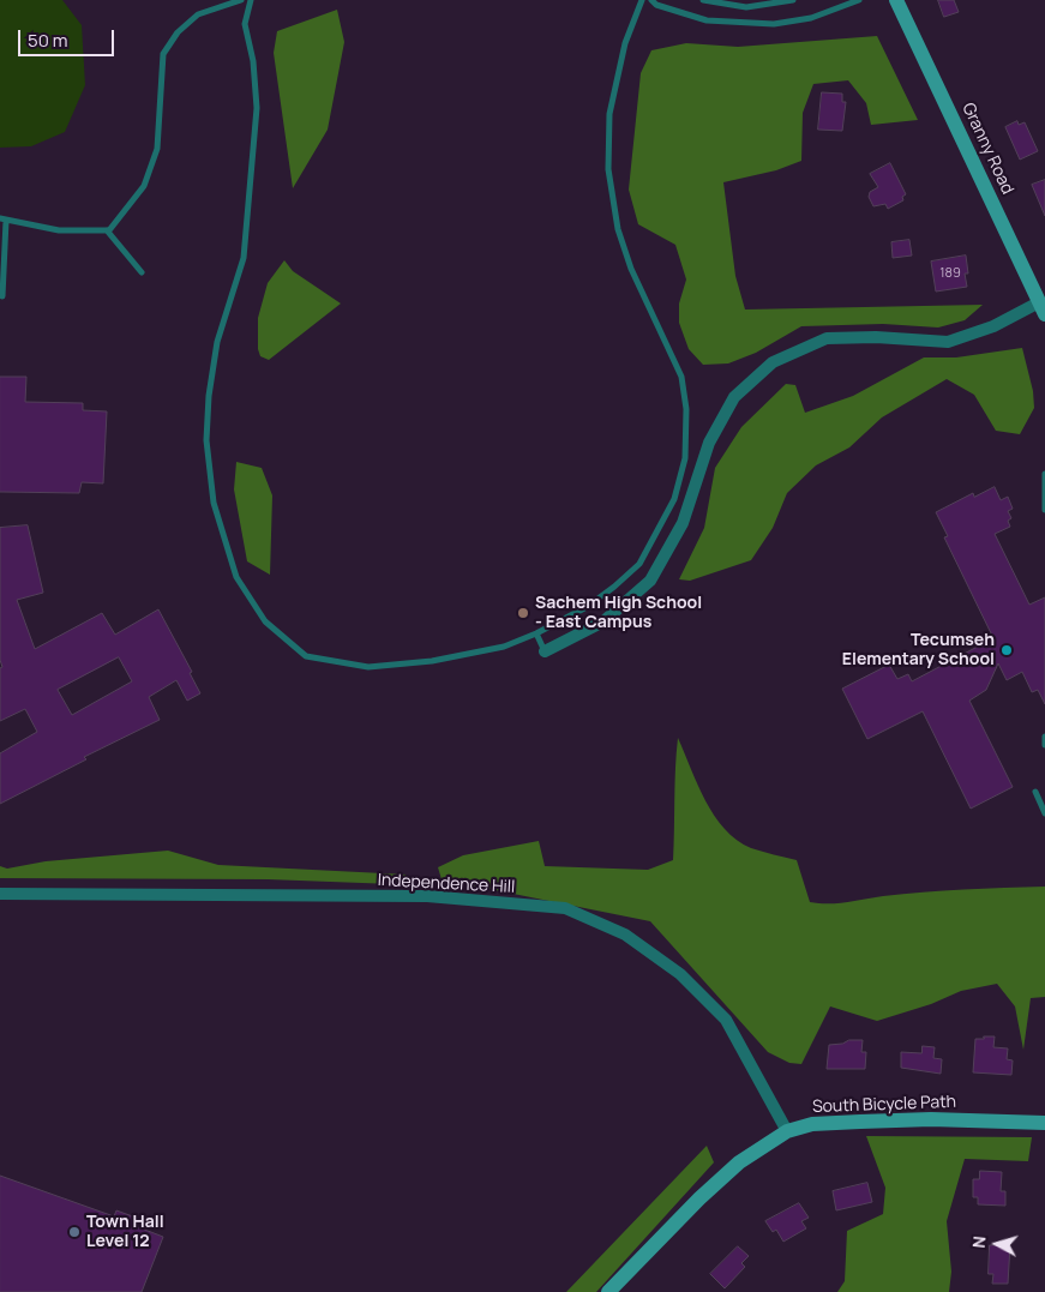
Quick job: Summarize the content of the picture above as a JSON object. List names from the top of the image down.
{
  "streets": {
    "street": ["Granny Road", "Independence Hill", "South Bicycle Path"]
  },
  "crossings": [
    ["Independence Hill", "South Bicycle Path"]
  ],
  "places": ["Sachem High School - East Campus", "Tecumseh Elementary School", "Town Hall Level 12"],
  "house_numbers": ["189"],
  "scale_bar": "50 m",
  "north": "left"
}
